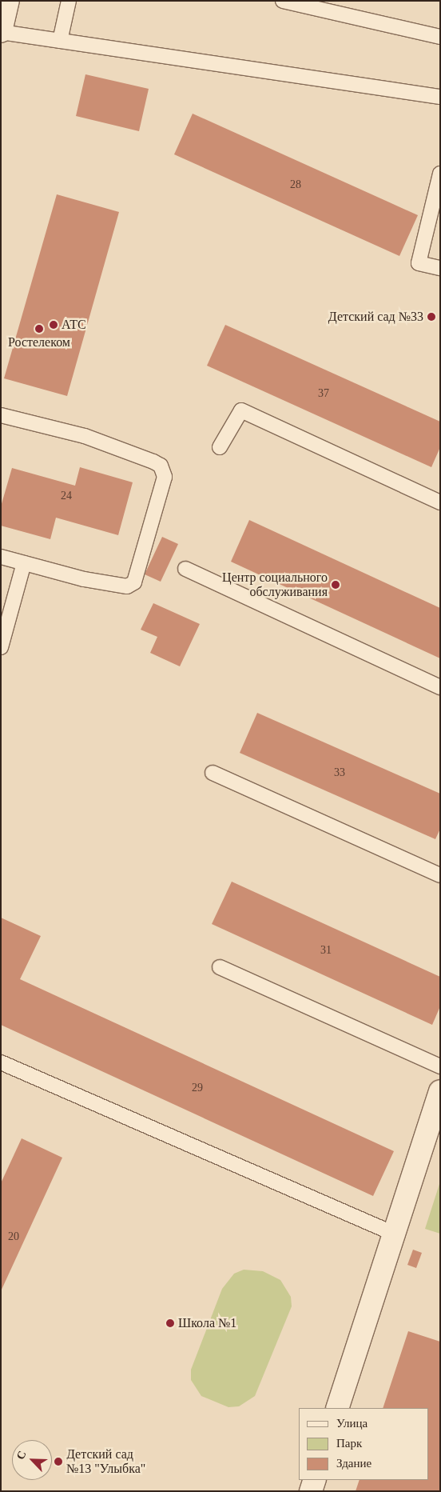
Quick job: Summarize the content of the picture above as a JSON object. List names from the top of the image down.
{
  "places": [
    "Детский сад №33",
    "АТС",
    "Ростелеком",
    "Центр социального обслуживания",
    "Школа №1",
    "Детский сад №13 \"Улыбка\""
  ],
  "house_numbers": [
    "28",
    "37",
    "24",
    "33",
    "31",
    "29",
    "20"
  ],
  "legend": ["Улица", "Парк", "Здание"],
  "north": "top left"
}
